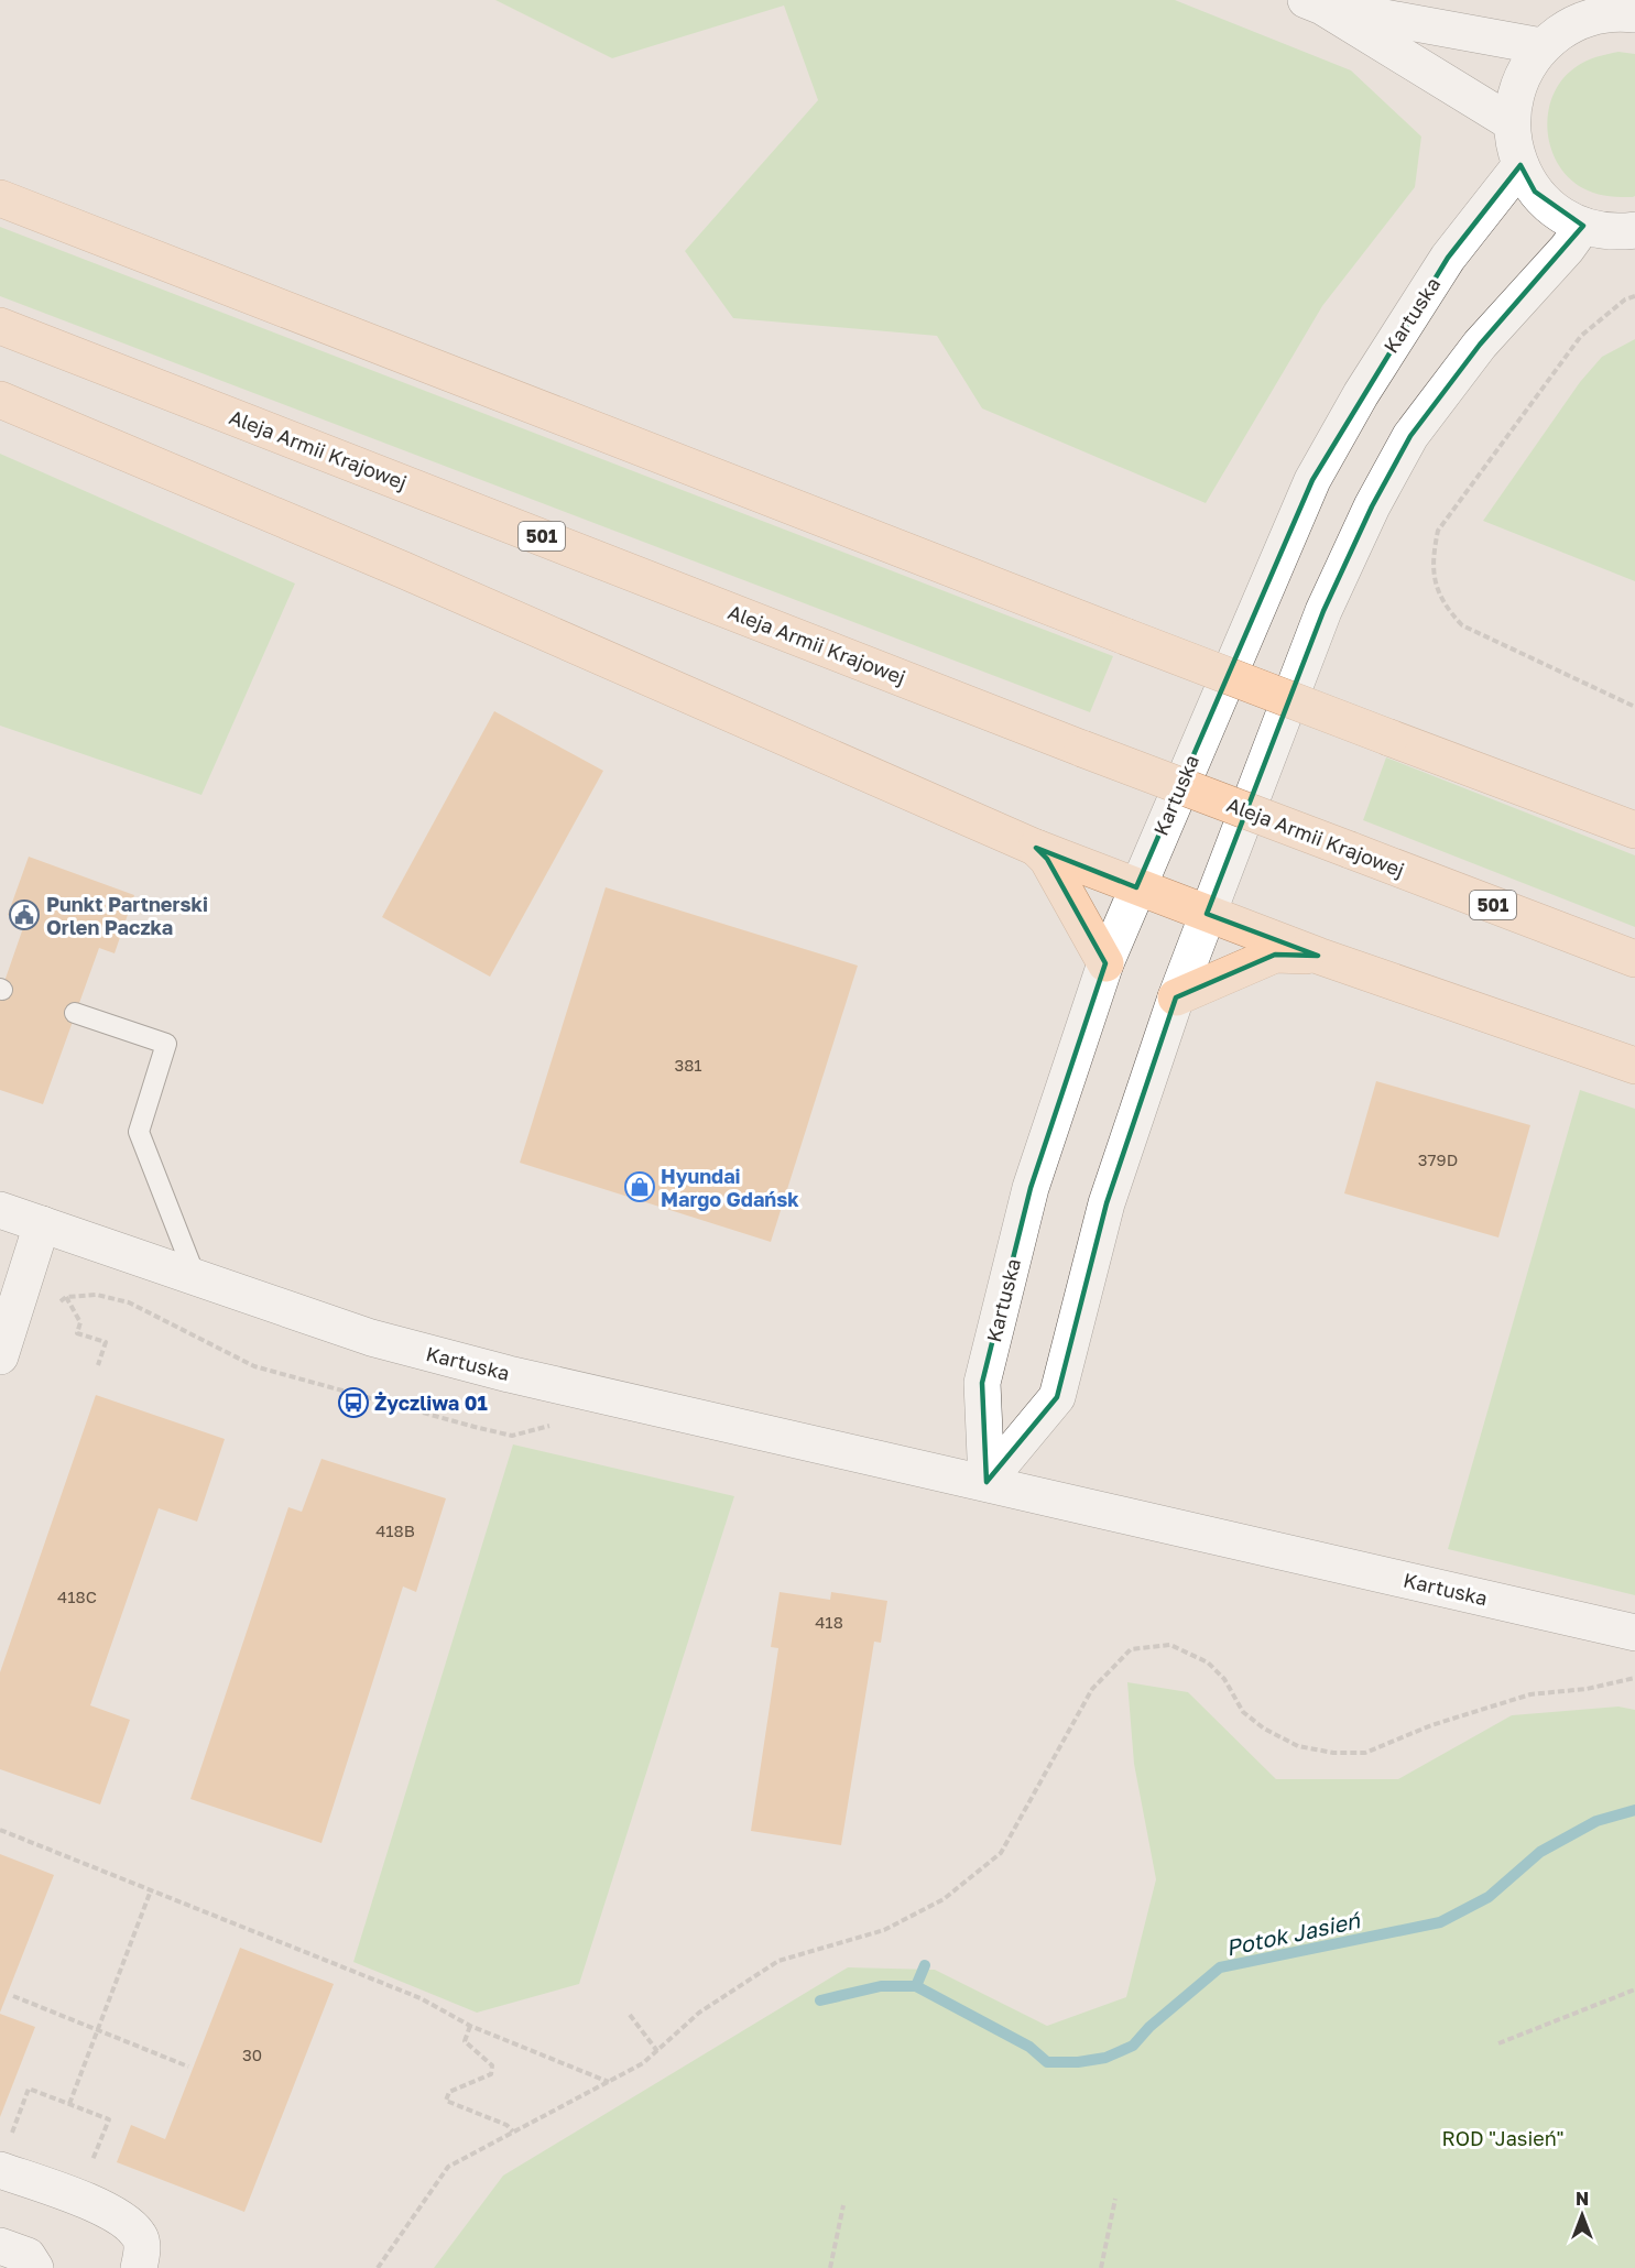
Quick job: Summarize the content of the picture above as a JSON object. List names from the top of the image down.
{
  "streets": {
    "main road": ["Aleja Armii Krajowej", "501"],
    "street": ["Kartuska"]
  },
  "water": ["Potok Jasień"],
  "parks": ["ROD \"Jasień\""],
  "places": {
    "public building": ["Punkt Partnerski Orlen Paczka"],
    "shop": ["Hyundai Margo Gdańsk"],
    "bus stop": ["Życzliwa 01"]
  },
  "house_numbers": [
    "381",
    "379D",
    "418B",
    "418C",
    "418",
    "30"
  ],
  "north": "top"
}
